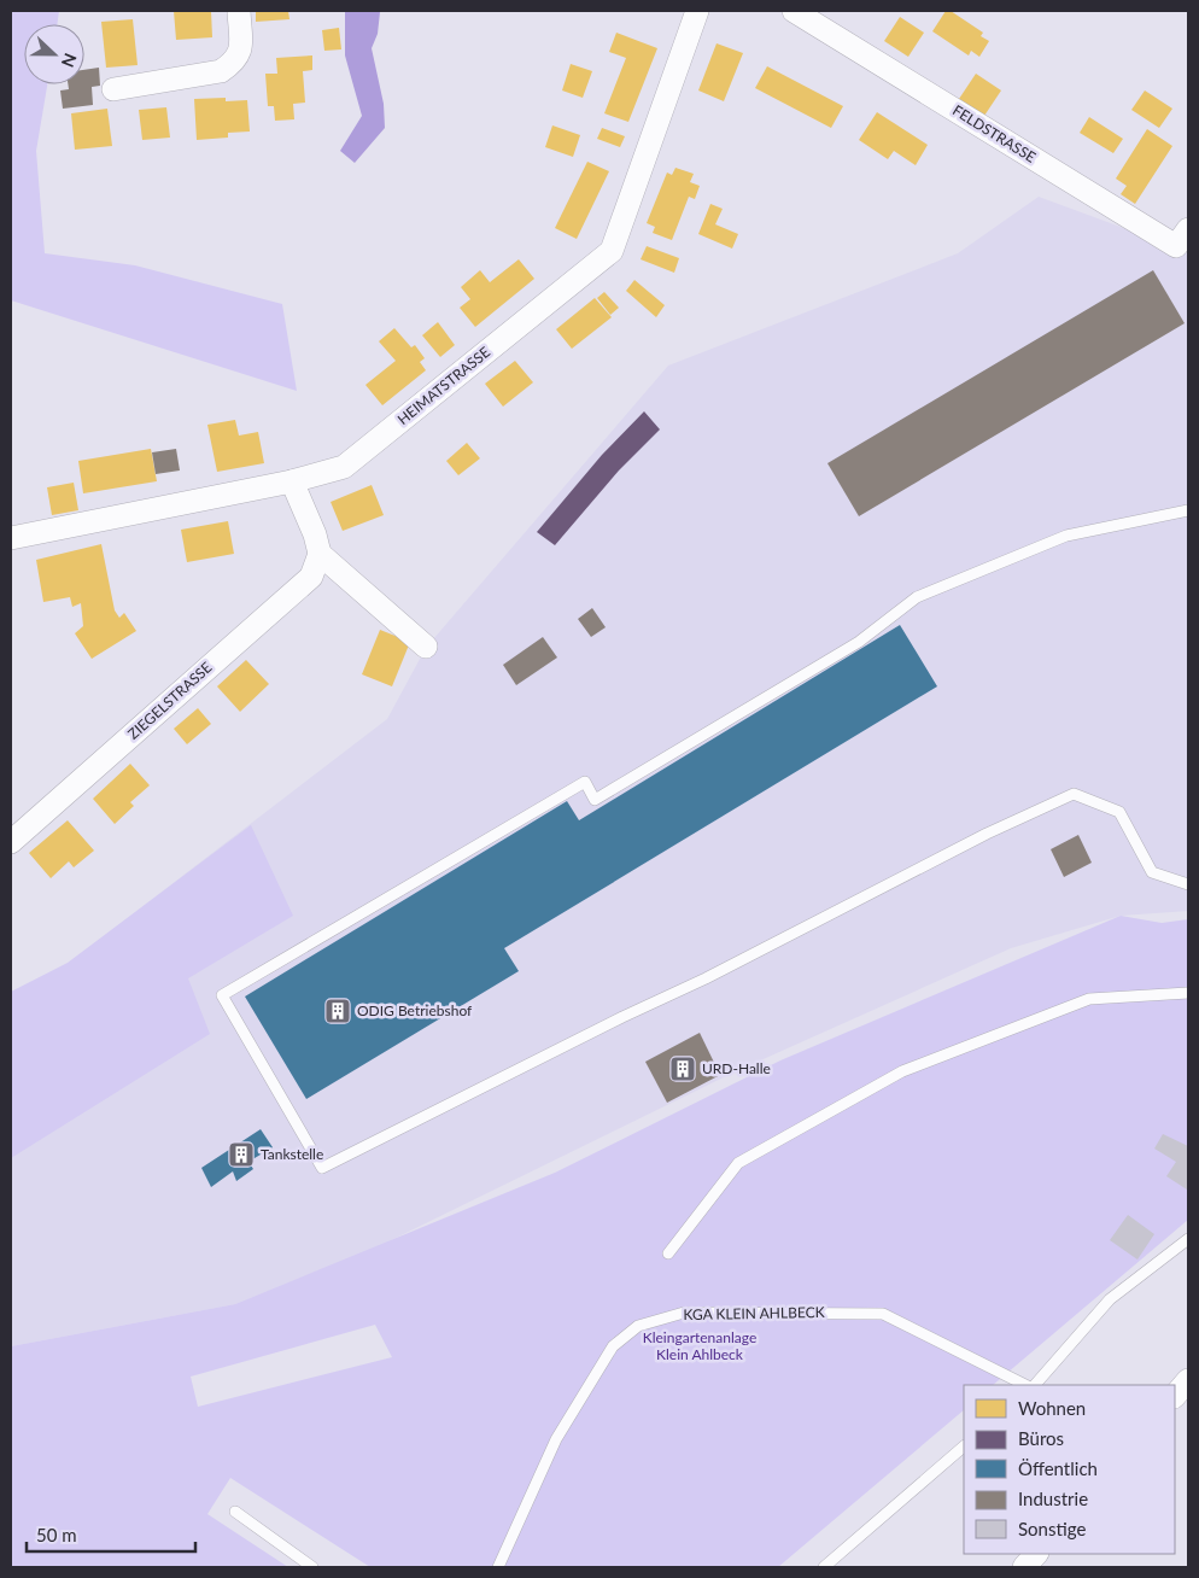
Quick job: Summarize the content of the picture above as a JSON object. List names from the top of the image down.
{
  "streets": {
    "street": ["FELDSTRASSE", "HEIMATSTRASSE", "ZIEGELSTRASSE"],
    "lane": ["KGA KLEIN AHLBECK"]
  },
  "parks": ["Kleingartenanlage Klein Ahlbeck"],
  "places": {
    "building": ["ODIG Betriebshof", "URD-Halle", "Tankstelle"]
  },
  "legend": [
    "Wohnen",
    "Büros",
    "Öffentlich",
    "Industrie",
    "Sonstige"
  ],
  "scale_bar": "50 m",
  "north": "right"
}
